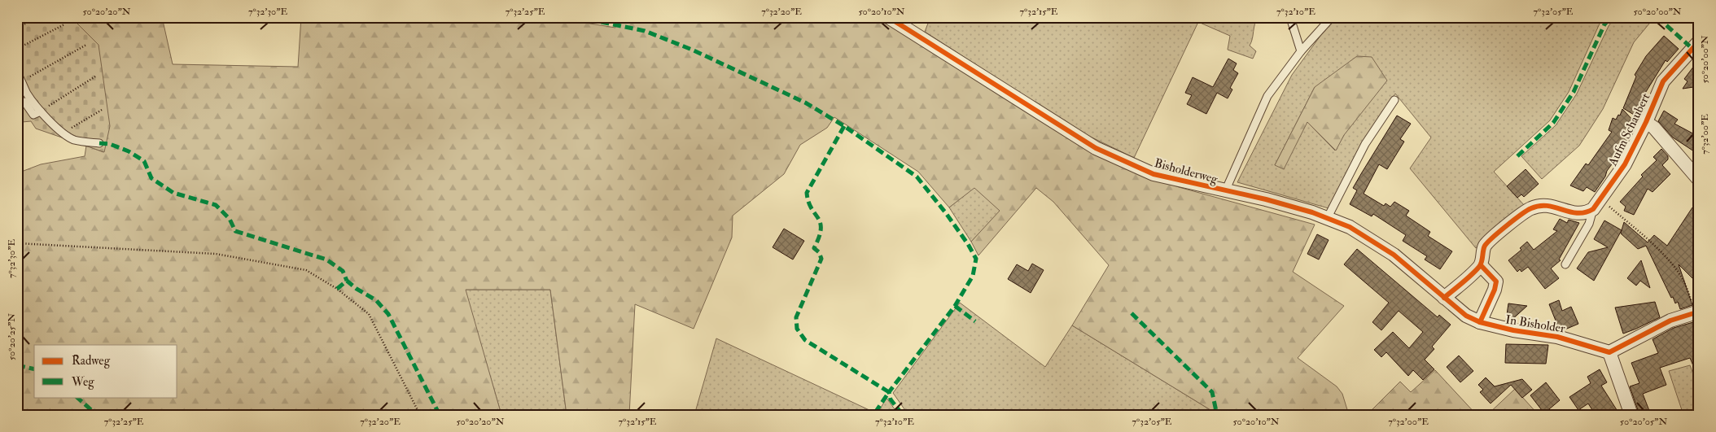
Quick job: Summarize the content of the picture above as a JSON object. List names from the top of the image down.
{
  "streets": {
    "street": ["Aufm Schaubert", "Bisholderweg", "In Bisholder"]
  },
  "crossings": [
    ["Bisholderweg", "In Bisholder"]
  ],
  "legend": ["Radweg", "Weg"],
  "coordinates": [
    "50°20'20\"N",
    "7°32'30\"E",
    "7°32'25\"E",
    "7°32'20\"E",
    "50°20'10\"N",
    "7°32'15\"E",
    "7°32'10\"E",
    "7°32'05\"E",
    "50°20'00\"N",
    "7°32'00\"E",
    "50°20'25\"N",
    "50°20'05\"N"
  ]
}
